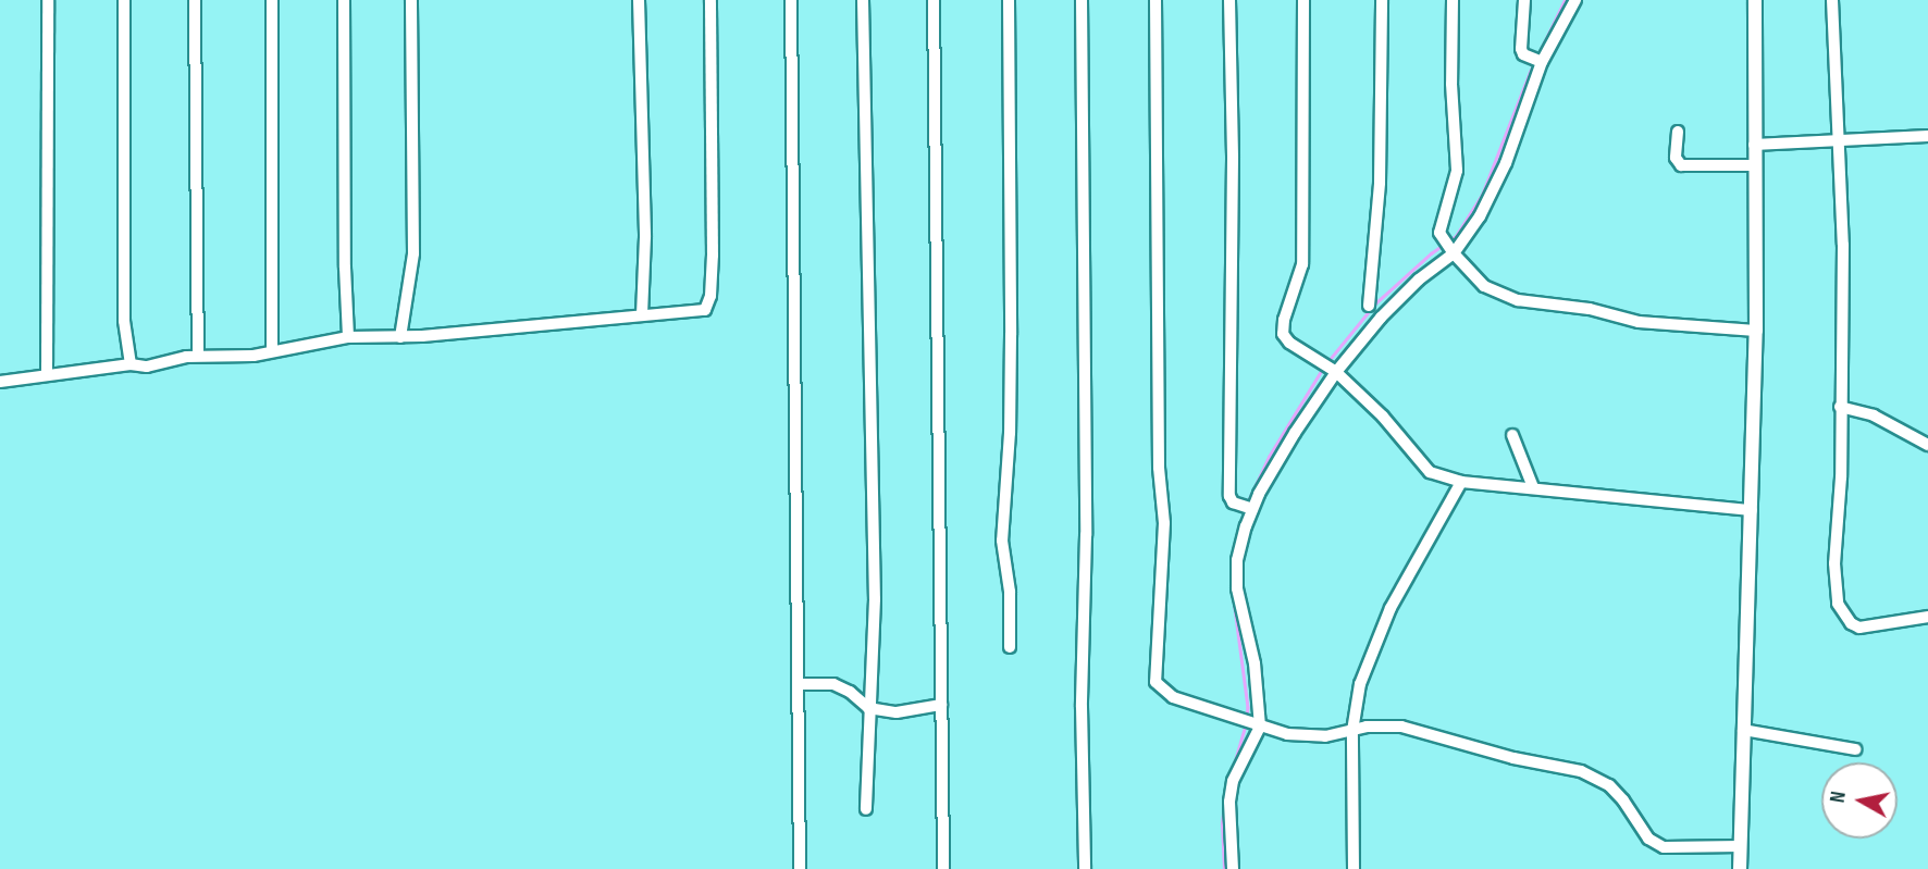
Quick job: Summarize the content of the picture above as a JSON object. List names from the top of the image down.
{
  "north": "left"
}
